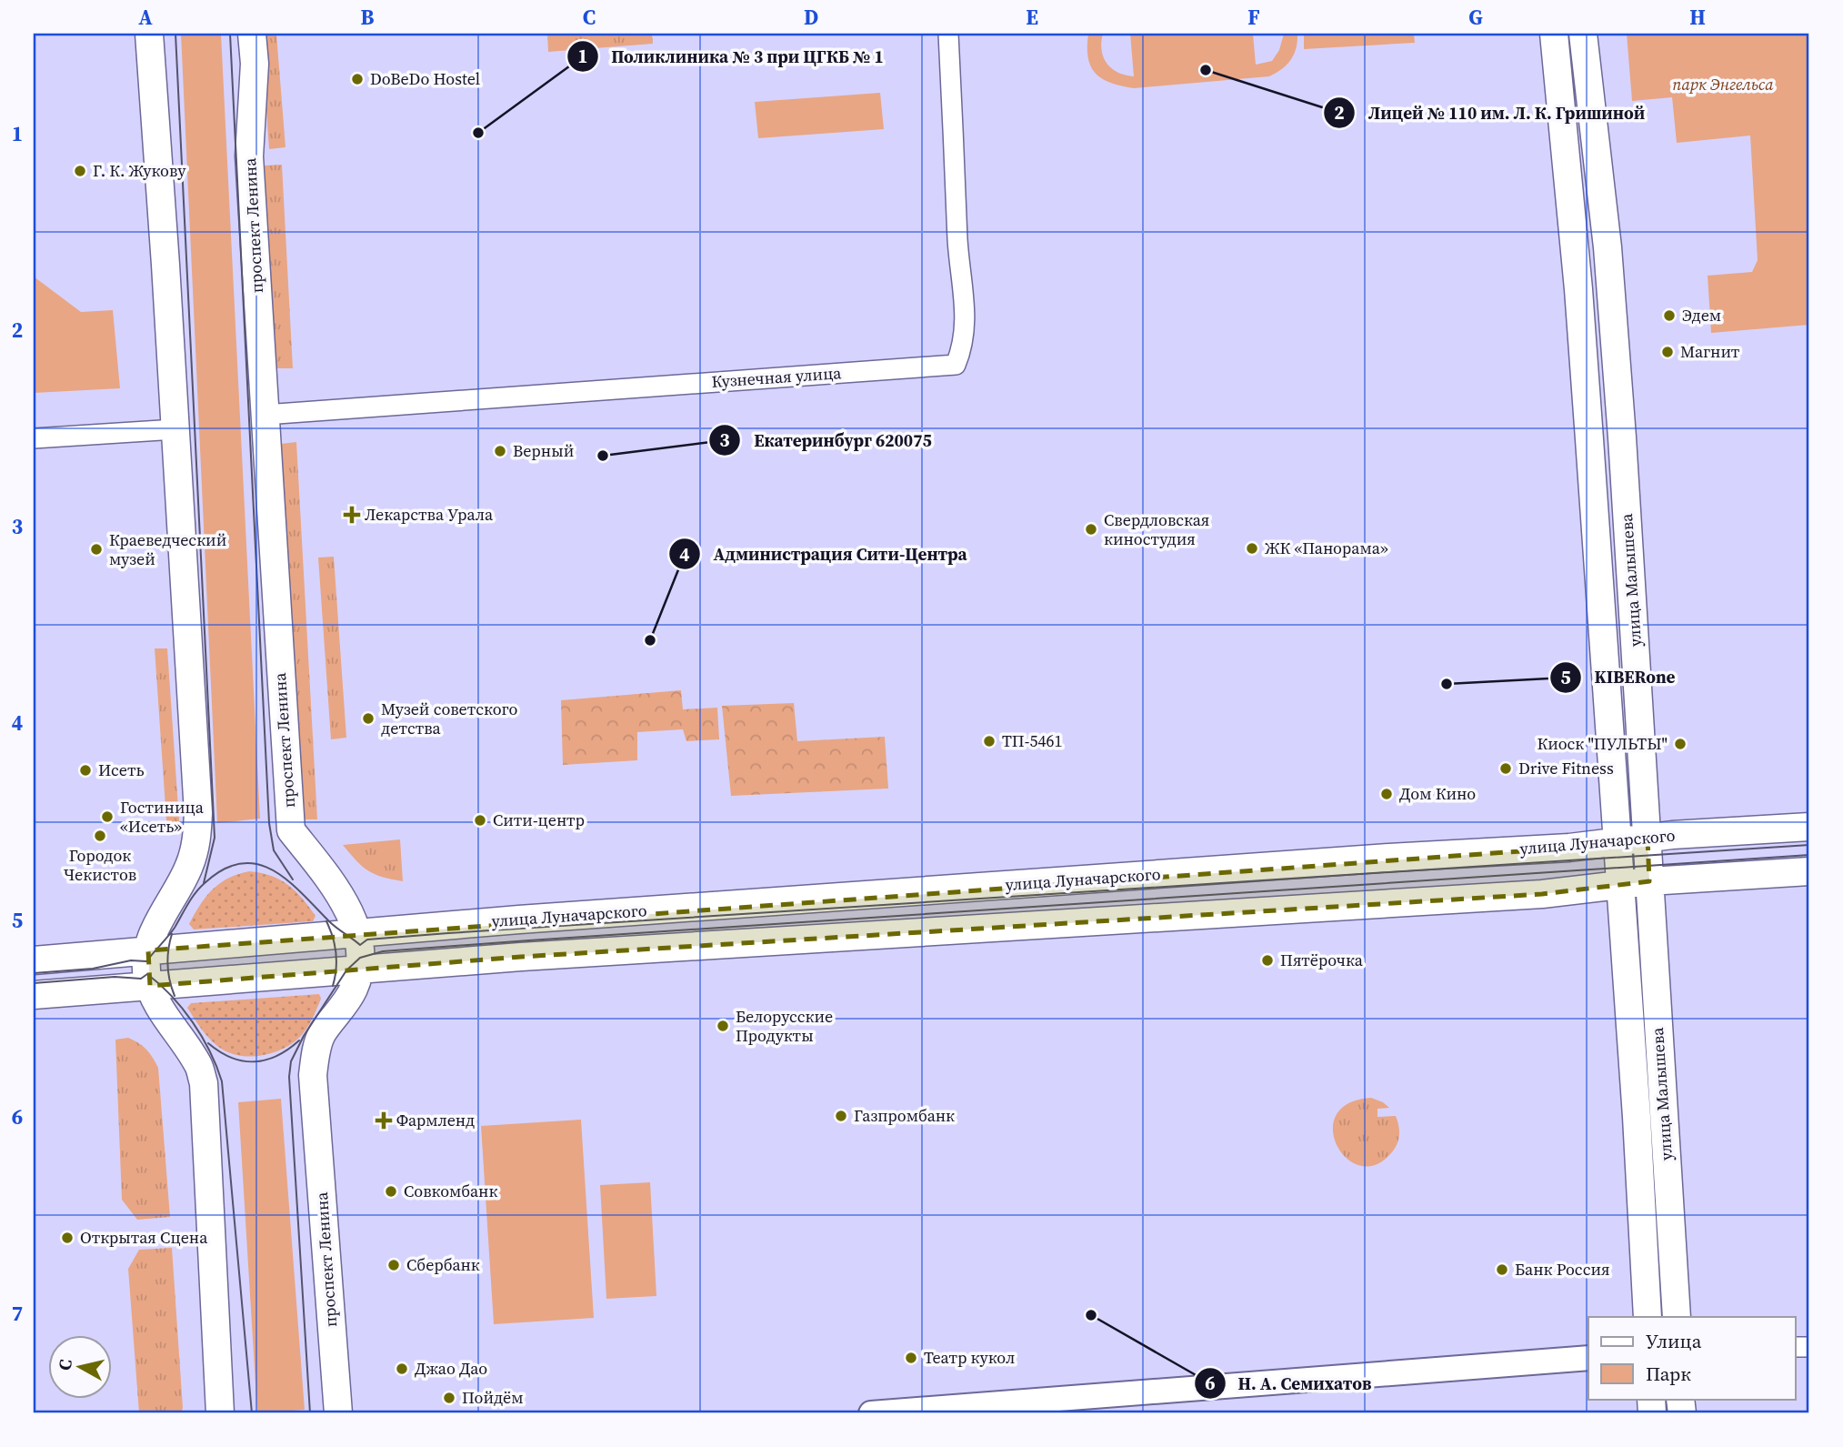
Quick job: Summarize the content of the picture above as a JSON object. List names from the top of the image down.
{
  "streets": {
    "main road": ["проспект Ленина", "улица Малышева", "улица Луначарского"],
    "street": ["Кузнечная улица"]
  },
  "crossings": [
    ["проспект Ленина", "Кузнечная улица"],
    ["проспект Ленина", "улица Луначарского"],
    ["улица Малышева", "улица Луначарского"]
  ],
  "parks": ["парк Энгельса"],
  "places": {
    "other": [
      "Лицей № 110 им. Л. К. Гришиной",
      "DoBeDo Hostel",
      "Поликлиника № 3 при ЦГКБ № 1",
      "Г. К. Жукову",
      "Эдем",
      "Магнит",
      "Верный",
      "Екатеринбург 620075",
      "Свердловская киностудия",
      "ЖК «Панорама»",
      "Краеведческий музей",
      "Администрация Сити-Центра",
      "KIBERone",
      "Музей советского детства",
      "ТП-5461",
      "Киоск \"ПУЛЬТЫ\"",
      "Drive Fitness",
      "Исеть",
      "Дом Кино",
      "Гостиница «Исеть»",
      "Сити-центр",
      "Городок Чекистов",
      "Пятёрочка",
      "Белорусские Продукты",
      "Газпромбанк",
      "Совкомбанк",
      "Открытая Сцена",
      "Сбербанк",
      "Банк Россия",
      "Н. А. Семихатов",
      "Театр кукол",
      "Джао Дао",
      "Пойдём"
    ],
    "health": ["Лекарства Урала", "Фармленд"]
  },
  "legend": ["Улица", "Парк"],
  "north": "left",
  "grid": {
    "columns": [
      "A",
      "B",
      "C",
      "D",
      "E",
      "F",
      "G",
      "H"
    ],
    "rows": [
      "1",
      "2",
      "3",
      "4",
      "5",
      "6",
      "7"
    ]
  }
}
